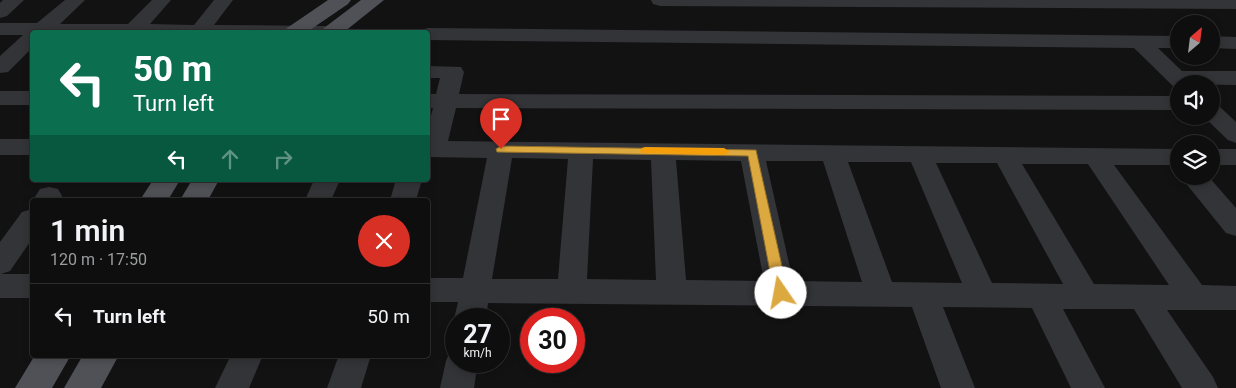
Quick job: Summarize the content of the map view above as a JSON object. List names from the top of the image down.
{
  "north": "top right",
  "page": {
    "turn": ["50 m", "Turn left"],
    "heading": ["1 min", "120 m · 17:50"],
    "list": [
      {
        "name": "Turn left",
        "value": "50 m"
      }
    ],
    "speed": "27 km/h",
    "limit": "30"
  }
}
